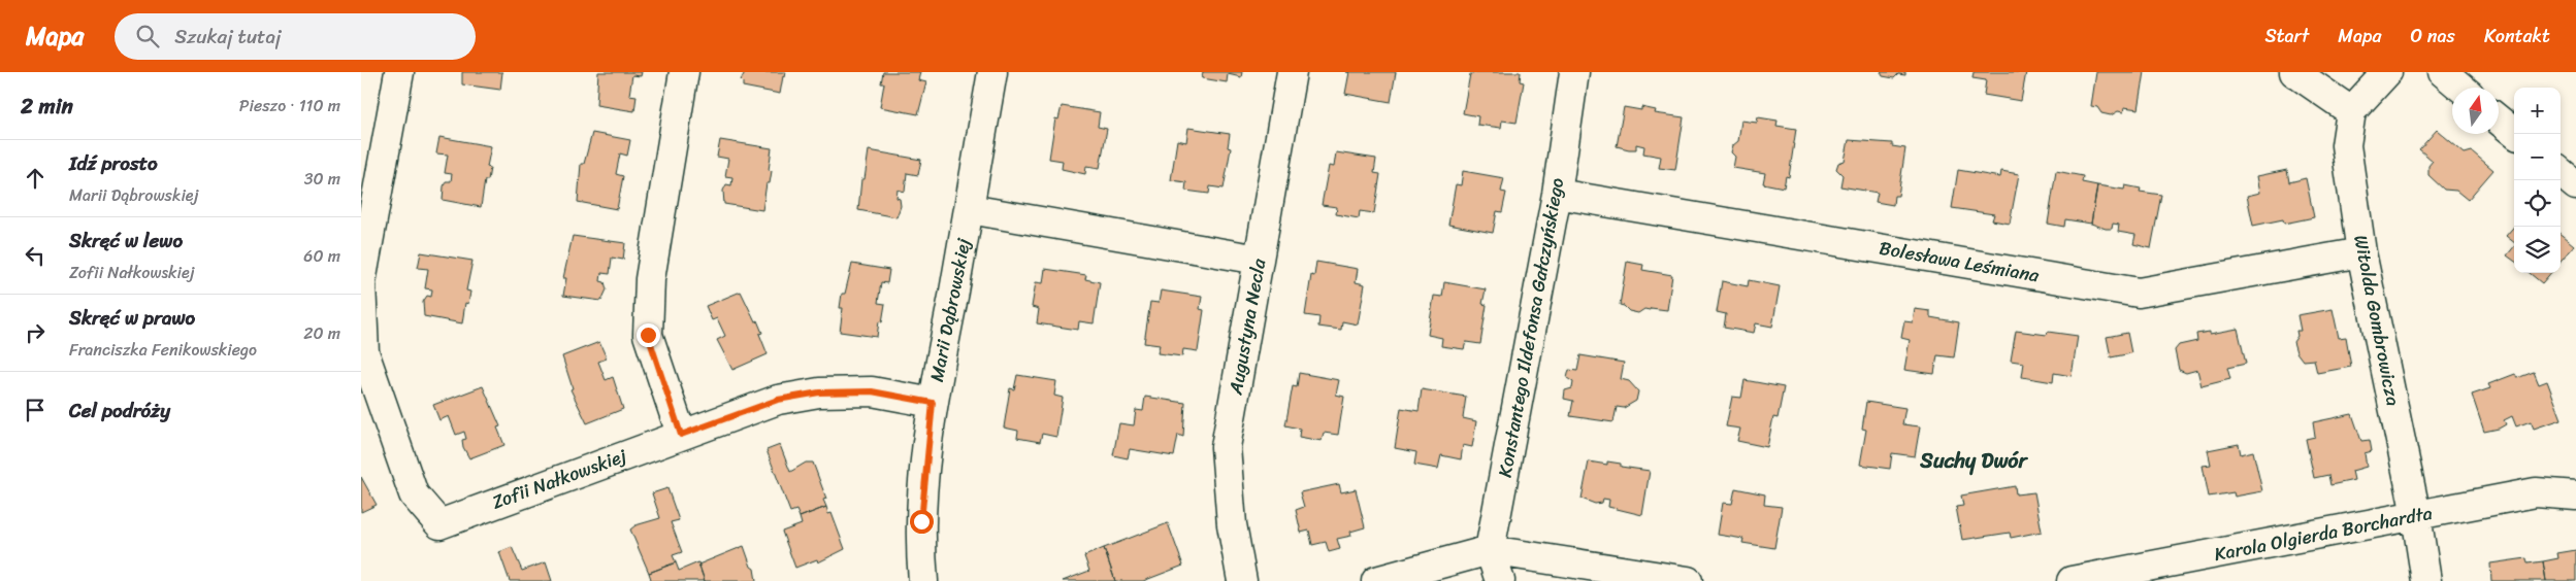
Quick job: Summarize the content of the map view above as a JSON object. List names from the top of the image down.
{
  "streets": {
    "street": [
      "Bolesława Leśmiana",
      "Marii Dąbrowskiej",
      "Witolda Gombrowicza",
      "Augustyna Necla",
      "Konstantego Ildefonsa Gałczyńskiego",
      "Zofii Nałkowskiej",
      "Karola Olgierda Borchardta"
    ]
  },
  "crossings": [
    ["Bolesława Leśmiana", "Witolda Gombrowicza"],
    ["Bolesława Leśmiana", "Konstantego Ildefonsa Gałczyńskiego"],
    ["Marii Dąbrowskiej", "Zofii Nałkowskiej"],
    ["Witolda Gombrowicza", "Karola Olgierda Borchardta"]
  ],
  "districts": ["Suchy Dwór"],
  "north": "top",
  "page": {
    "header": "Mapa",
    "search": "Szukaj tutaj",
    "nav": [
      "Start",
      "Mapa",
      "O nas",
      "Kontakt"
    ],
    "heading": ["2 min", "Pieszo · 110 m"],
    "map_buttons": ["+", "−"],
    "list": [
      ["Idź prosto", "Marii Dąbrowskiej", "30 m"],
      ["Skręć w lewo", "Zofii Nałkowskiej", "60 m"],
      ["Skręć w prawo", "Franciszka Fenikowskiego", "20 m"],
      "Cel podróży"
    ]
  }
}
